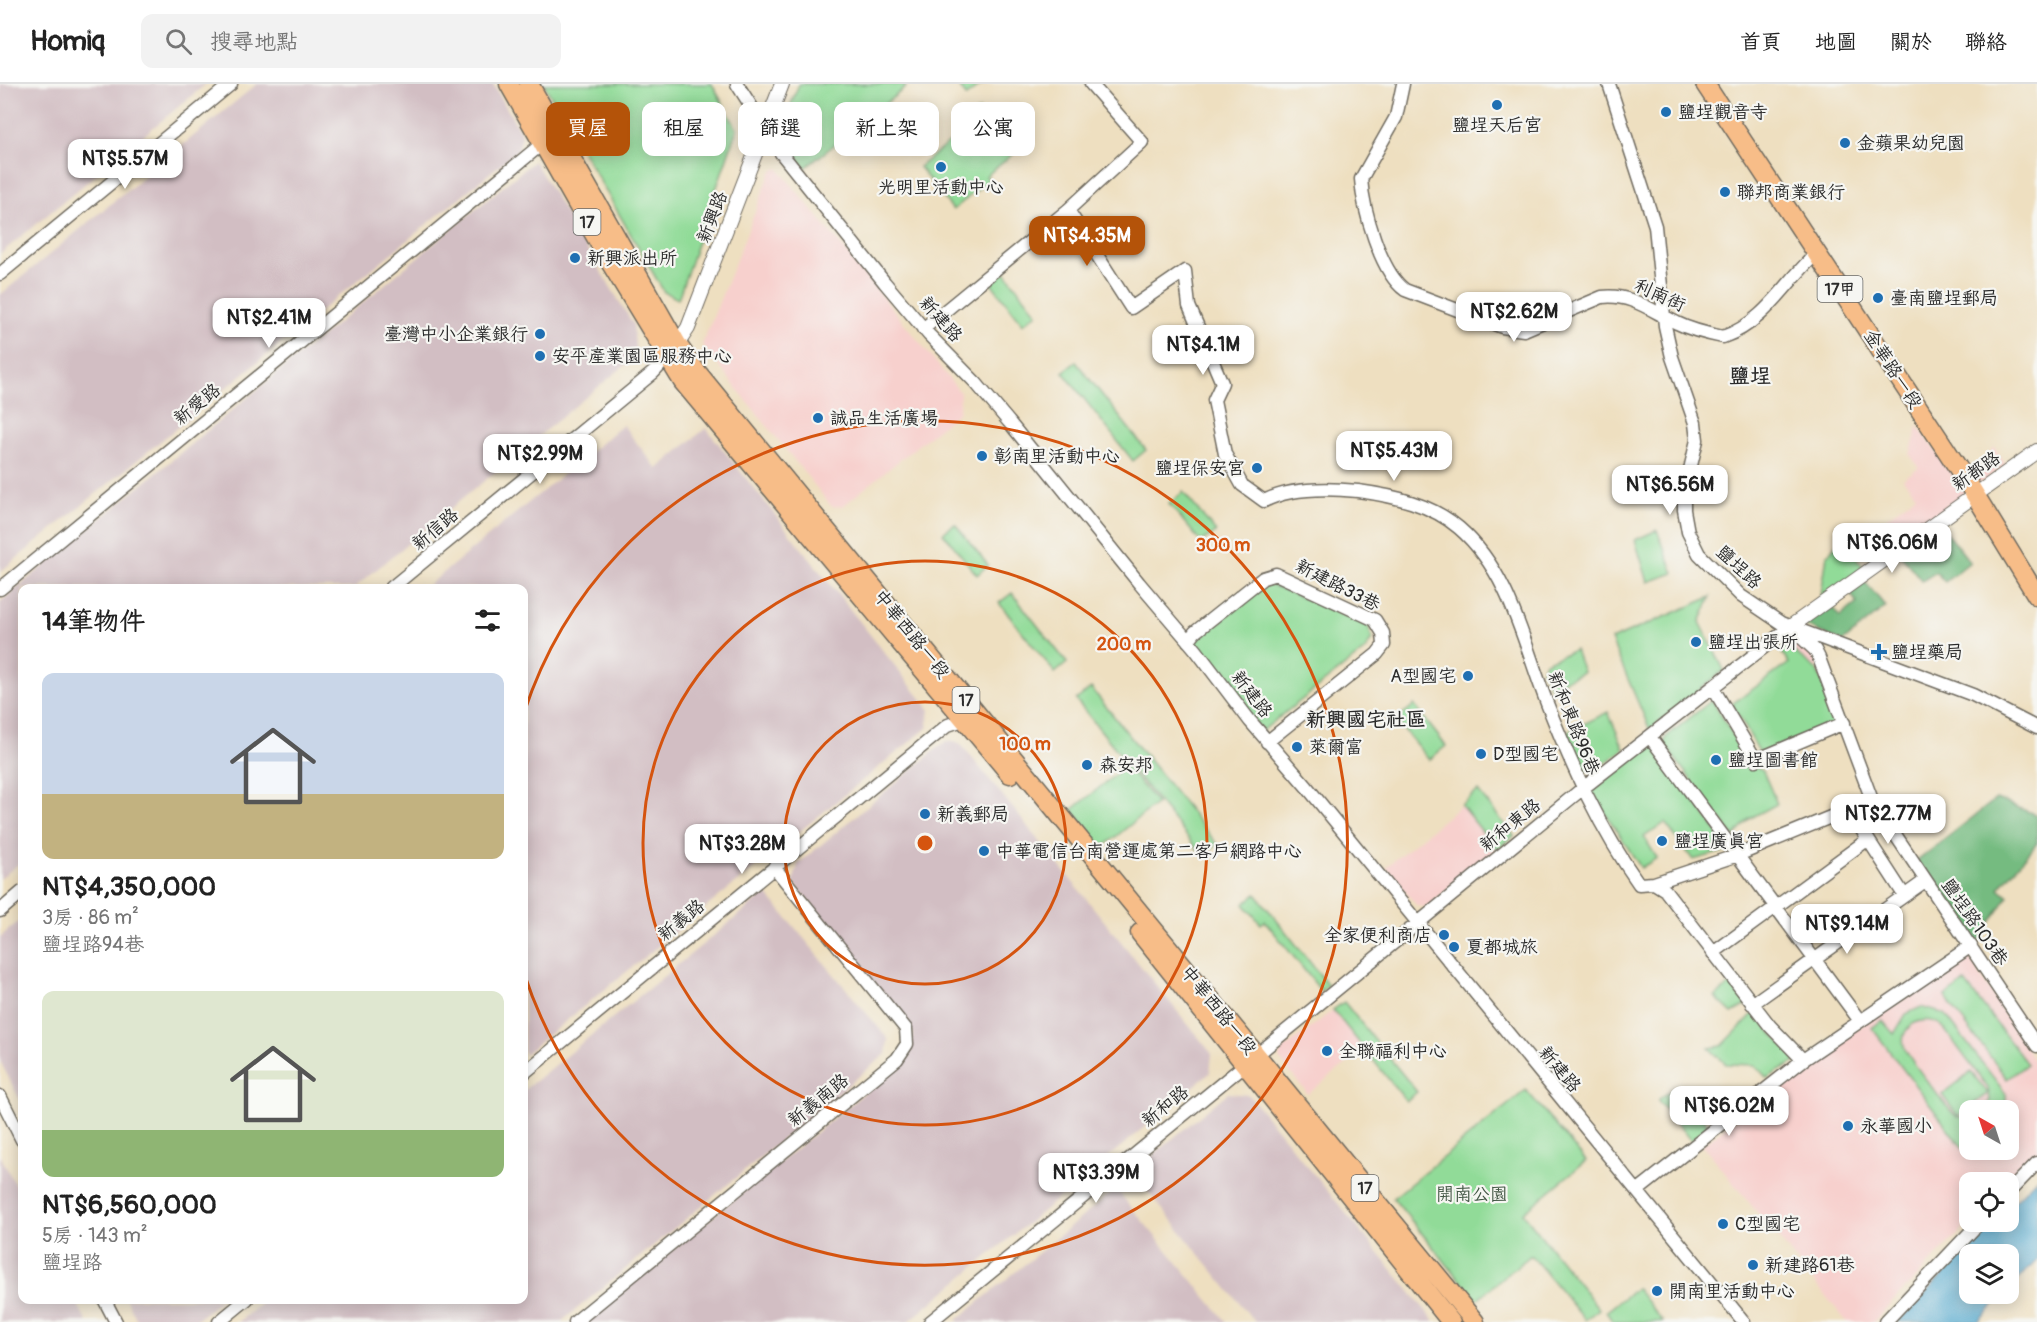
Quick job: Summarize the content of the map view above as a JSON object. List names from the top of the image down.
{
  "streets": {
    "main road": [
      "17",
      "17甲",
      "金華路一段",
      "中華西路一段"
    ],
    "street": [
      "新興路",
      "利南街",
      "新建路",
      "新愛路",
      "新都路",
      "新信路",
      "鹽埕路",
      "新建路33巷",
      "新和東路96巷",
      "新和東路",
      "新義路",
      "鹽埕路103巷",
      "新義南路",
      "新和路"
    ]
  },
  "crossings": [
    ["新興路", "新信路"],
    ["新興路", "中華西路一段"],
    ["利南街", "金華路一段"],
    ["利南街", "鹽埕路"],
    ["新建路", "新建路33巷"],
    ["新建路", "新和東路"],
    ["金華路一段", "新都路"],
    ["新都路", "鹽埕路"],
    ["新都路", "新和東路"],
    ["新都路", "鹽埕路103巷"],
    ["新信路", "中華西路一段"],
    ["鹽埕路", "新和東路"],
    ["鹽埕路", "鹽埕路103巷"],
    ["中華西路一段", "新和東路"],
    ["中華西路一段", "新義路"],
    ["中華西路一段", "新和路"],
    ["新和東路96巷", "新和東路"],
    ["新和東路", "鹽埕路103巷"],
    ["新和東路", "新和路"],
    ["新義路", "新義南路"]
  ],
  "districts": ["鹽埕", "新興國宅社區"],
  "parks": ["開南公園"],
  "places": {
    "other": [
      "鹽埕天后宮",
      "鹽埕觀音寺",
      "金蘋果幼兒園",
      "光明里活動中心",
      "聯邦商業銀行",
      "新興派出所",
      "臺南鹽埕郵局",
      "臺灣中小企業銀行",
      "安平產業園區服務中心",
      "誠品生活廣場",
      "彰南里活動中心",
      "鹽埕保安宮",
      "鹽埕出張所",
      "A型國宅",
      "萊爾富",
      "D型國宅",
      "鹽埕圖書館",
      "森安邦",
      "新義郵局",
      "鹽埕廣真宮",
      "中華電信台南營運處第二客戶網路中心",
      "全家便利商店",
      "夏都城旅",
      "全聯福利中心",
      "永華國小",
      "C型國宅",
      "新建路61巷",
      "開南里活動中心"
    ],
    "health": ["鹽埕藥局"]
  },
  "north": "top left",
  "page": {
    "header": "Homiq",
    "search": "搜尋地點",
    "nav": [
      "首頁",
      "地圖",
      "關於",
      "聯絡"
    ],
    "chip": [
      "買屋",
      "租屋",
      "篩選",
      "新上架",
      "公寓"
    ],
    "price": [
      "NT$5.57M",
      "NT$4.35M",
      "NT$2.62M",
      "NT$2.41M",
      "NT$4.1M",
      "NT$5.43M",
      "NT$2.99M",
      "NT$6.56M",
      "NT$6.06M",
      "NT$2.77M",
      "NT$3.28M",
      "NT$9.14M",
      "NT$6.02M",
      "NT$3.39M"
    ],
    "heading": "14筆物件",
    "list": [
      {
        "name": "NT$4,350,000",
        "note": "3房 · 86 m² · 鹽埕路94巷"
      },
      {
        "name": "NT$6,560,000",
        "note": "5房 · 143 m² · 鹽埕路"
      }
    ]
  },
  "rings": ["300 m", "200 m", "100 m"]
}
